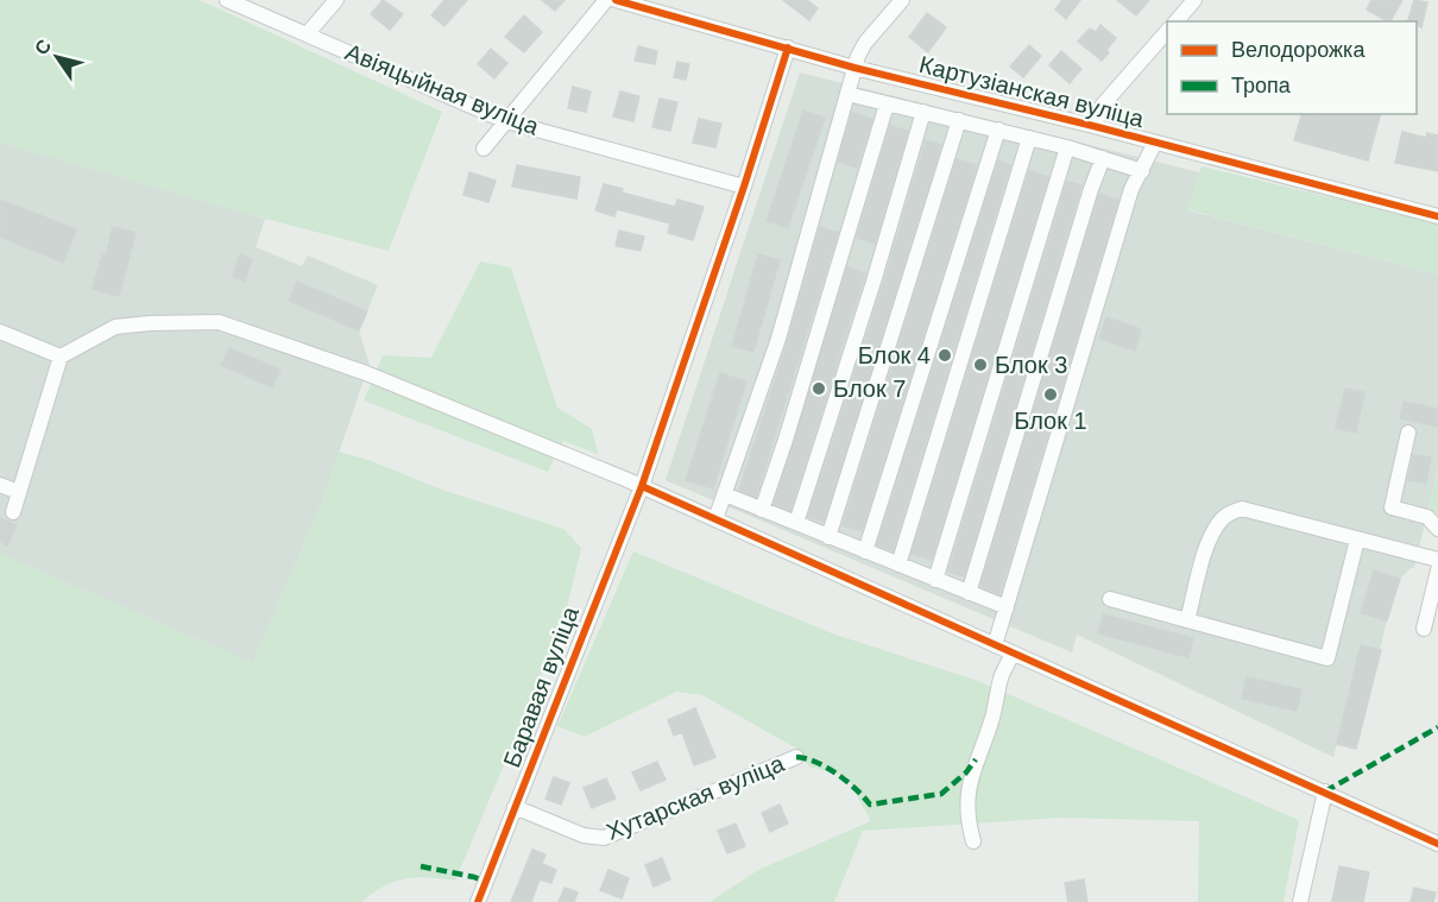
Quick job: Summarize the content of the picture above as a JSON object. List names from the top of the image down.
{
  "streets": {
    "street": [
      "Авіяцыйная вуліца",
      "Картузіанская вуліца",
      "Баравая вуліца",
      "Хутарская вуліца"
    ]
  },
  "crossings": [
    ["Авіяцыйная вуліца", "Баравая вуліца"],
    ["Картузіанская вуліца", "Баравая вуліца"],
    ["Баравая вуліца", "Хутарская вуліца"]
  ],
  "places": [
    "Блок 4",
    "Блок 3",
    "Блок 7",
    "Блок 1"
  ],
  "legend": ["Велодорожка", "Тропа"],
  "north": "top left"
}
